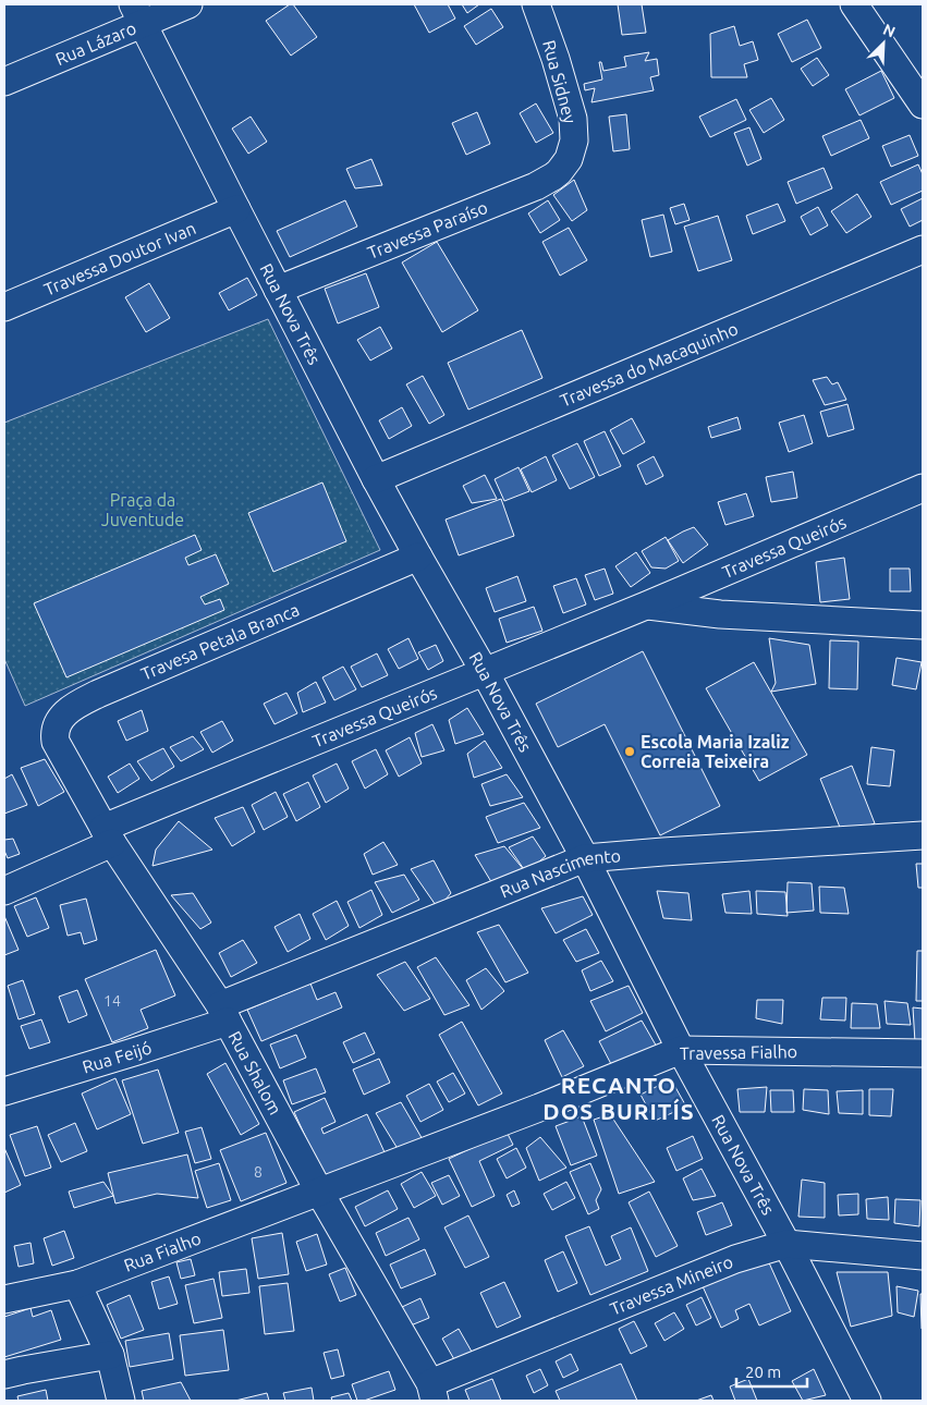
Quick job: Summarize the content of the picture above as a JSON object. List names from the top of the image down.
{
  "streets": {
    "street": [
      "Rua Lázaro",
      "Rua Sidney",
      "Travessa Paraíso",
      "Travessa Doutor Ivan",
      "Rua Nova Três",
      "Travessa do Macaquinho",
      "Travessa Queirós",
      "Travesa Petala Branca",
      "Rua Nascimento",
      "Travessa Fialho",
      "Rua Feijó",
      "Rua Shalom",
      "Rua Fialho",
      "Travessa Mineiro"
    ]
  },
  "crossings": [
    ["Rua Lázaro", "Rua Nova Três"],
    ["Rua Sidney", "Travessa Paraíso"],
    ["Travessa Paraíso", "Rua Nova Três"],
    ["Travessa Doutor Ivan", "Rua Nova Três"],
    ["Rua Nova Três", "Travessa do Macaquinho"],
    ["Rua Nova Três", "Travessa Queirós"],
    ["Rua Nova Três", "Travesa Petala Branca"],
    ["Rua Nova Três", "Rua Nascimento"],
    ["Rua Nova Três", "Travessa Fialho"],
    ["Rua Nova Três", "Travessa Mineiro"],
    ["Travessa Queirós", "Rua Shalom"],
    ["Travesa Petala Branca", "Rua Shalom"],
    ["Rua Nascimento", "Rua Feijó"],
    ["Rua Nascimento", "Rua Shalom"],
    ["Travessa Fialho", "Rua Shalom"],
    ["Travessa Fialho", "Rua Fialho"],
    ["Rua Feijó", "Rua Shalom"],
    ["Rua Shalom", "Rua Fialho"],
    ["Rua Shalom", "Travessa Mineiro"]
  ],
  "districts": ["RECANTO DOS BURITÍS"],
  "parks": ["Praça da Juventude"],
  "places": ["Escola Maria Izaliz Correia Teixeira"],
  "house_numbers": ["14", "8"],
  "scale_bar": "20 m",
  "north": "top right"
}
